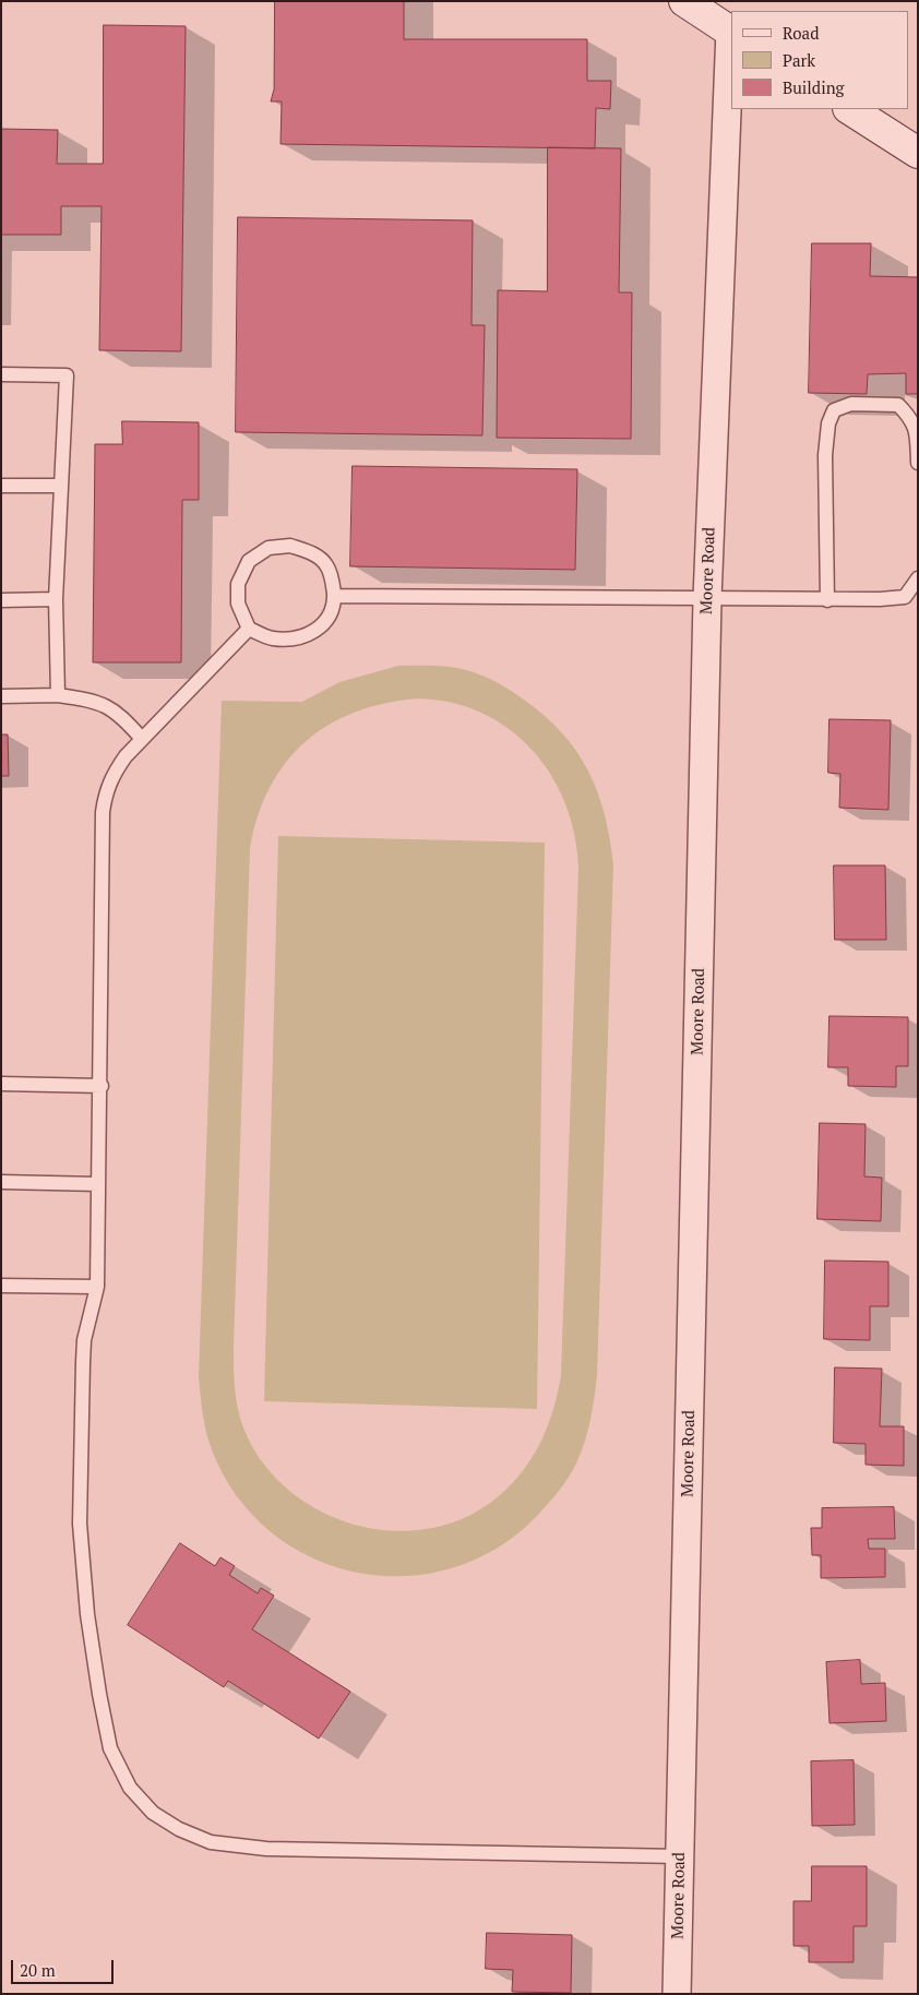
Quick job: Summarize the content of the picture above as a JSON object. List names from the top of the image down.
{
  "streets": {
    "street": ["Moore Road"]
  },
  "legend": ["Road", "Park", "Building"],
  "scale_bar": "20 m"
}
